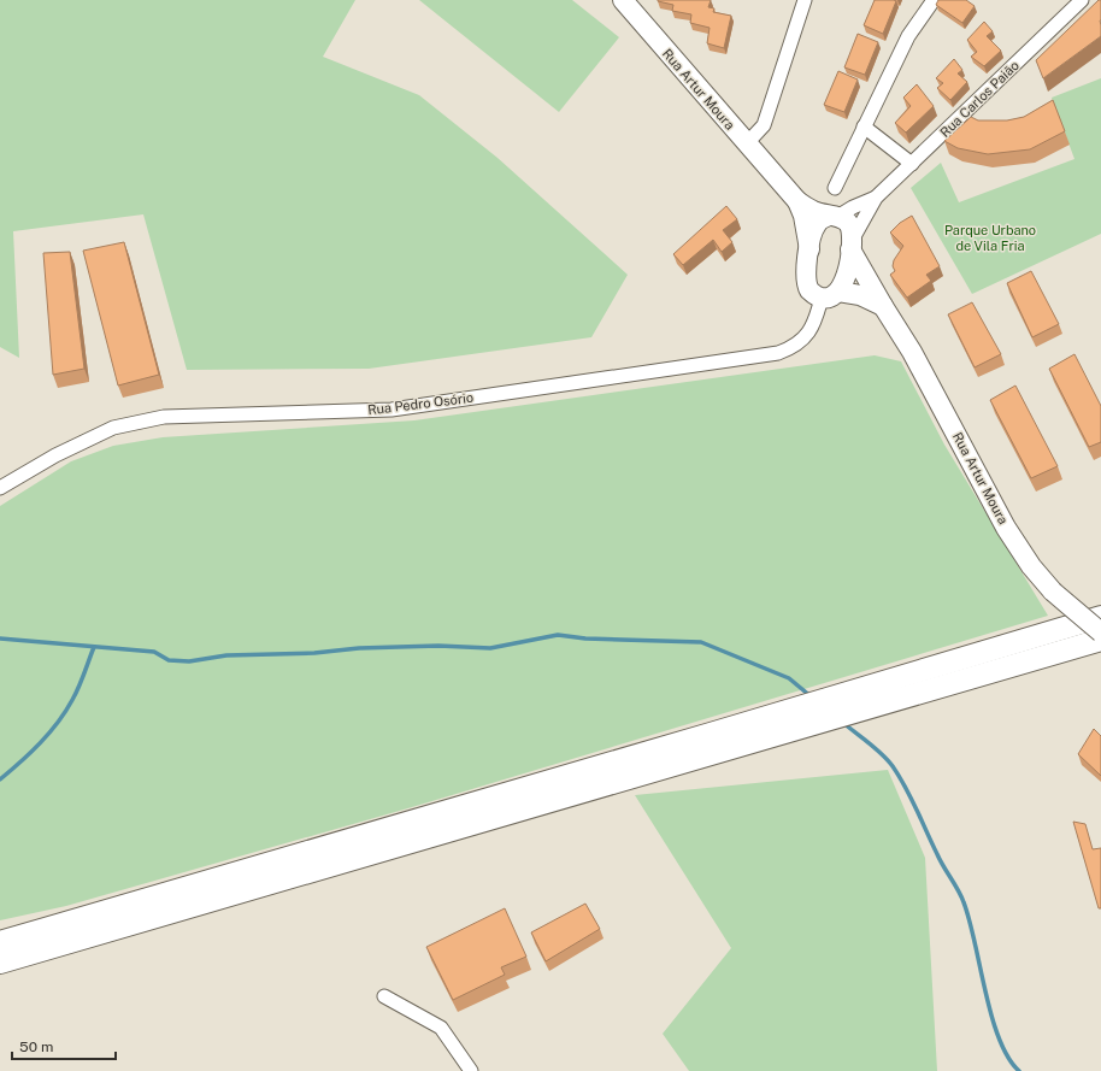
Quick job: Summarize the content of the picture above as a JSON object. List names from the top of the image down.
{
  "streets": {
    "main road": ["Rua Artur Moura"],
    "street": ["Rua Carlos Paião", "Rua Pedro Osório"]
  },
  "crossings": [
    ["Rua Artur Moura", "Rua Carlos Paião"]
  ],
  "parks": ["Parque Urbano de Vila Fria"],
  "scale_bar": "50 m"
}
